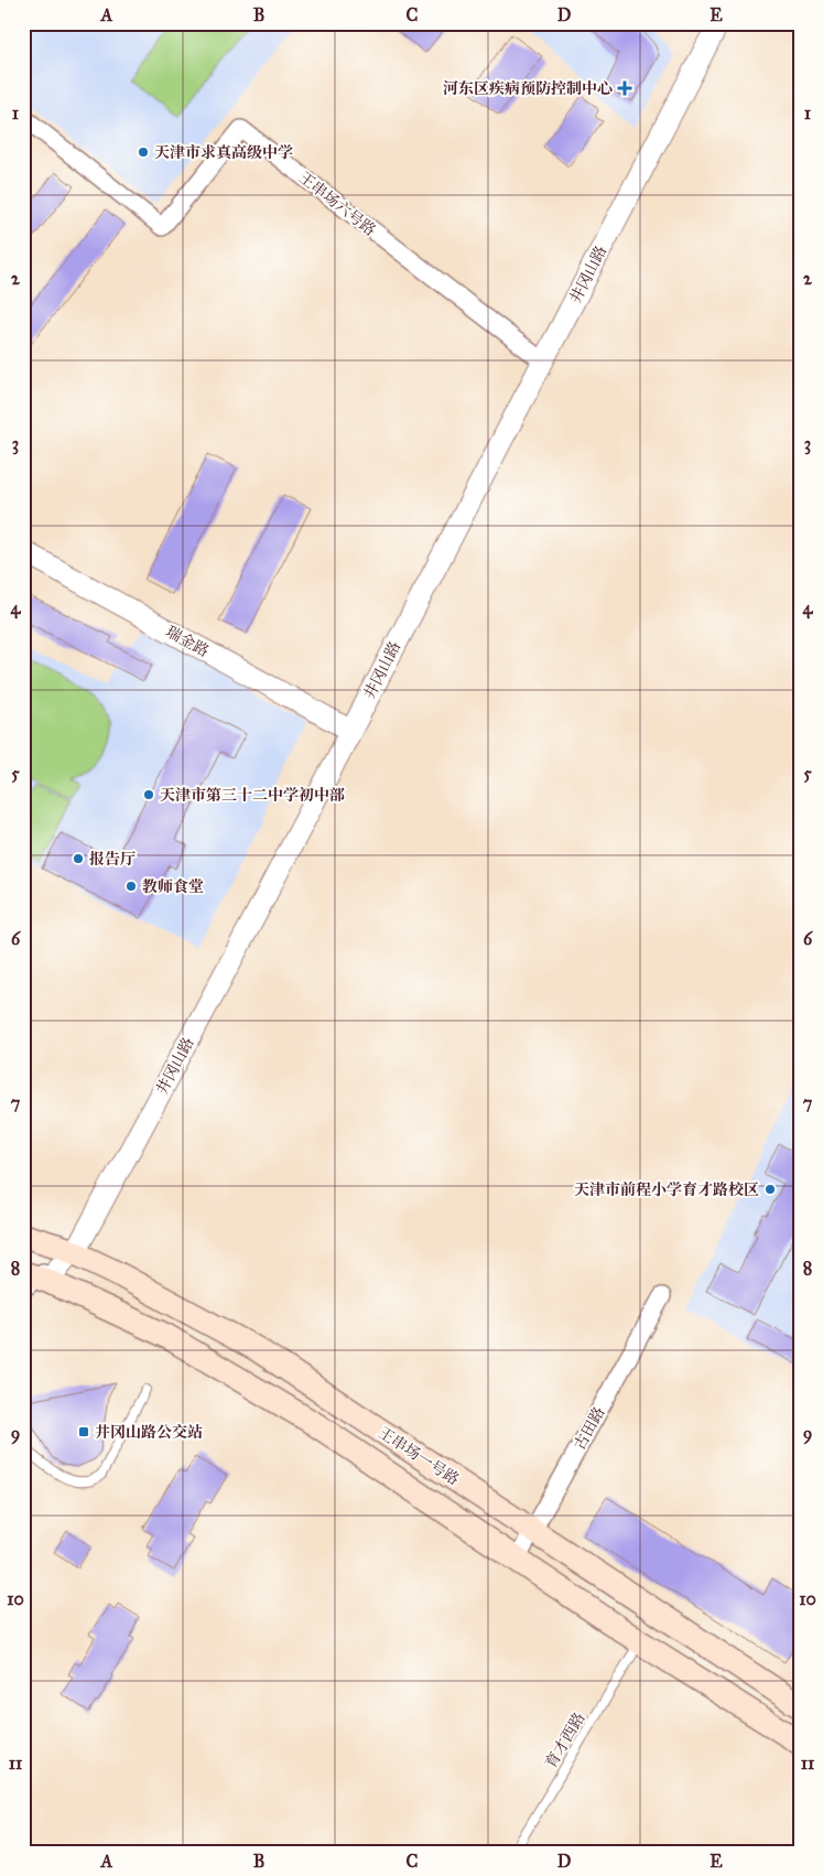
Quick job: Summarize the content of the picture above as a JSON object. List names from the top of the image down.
{
  "streets": {
    "main road": ["王串场一号路"],
    "street": [
      "王串场六号路",
      "井冈山路",
      "瑞金路",
      "古田路"
    ],
    "lane": ["育才西路"]
  },
  "crossings": [
    ["王串场六号路", "井冈山路"],
    ["井冈山路", "瑞金路"],
    ["井冈山路", "王串场一号路"],
    ["古田路", "王串场一号路"],
    ["王串场一号路", "育才西路"]
  ],
  "places": {
    "health": ["河东区疾病预防控制中心"],
    "other": [
      "天津市求真高级中学",
      "天津市第三十二中学初中部",
      "报告厅",
      "教师食堂",
      "天津市前程小学育才路校区"
    ],
    "transit": ["井冈山路公交站"]
  },
  "grid": {
    "columns": [
      "A",
      "B",
      "C",
      "D",
      "E"
    ],
    "rows": [
      "1",
      "2",
      "3",
      "4",
      "5",
      "6",
      "7",
      "8",
      "9",
      "10",
      "11"
    ]
  }
}
